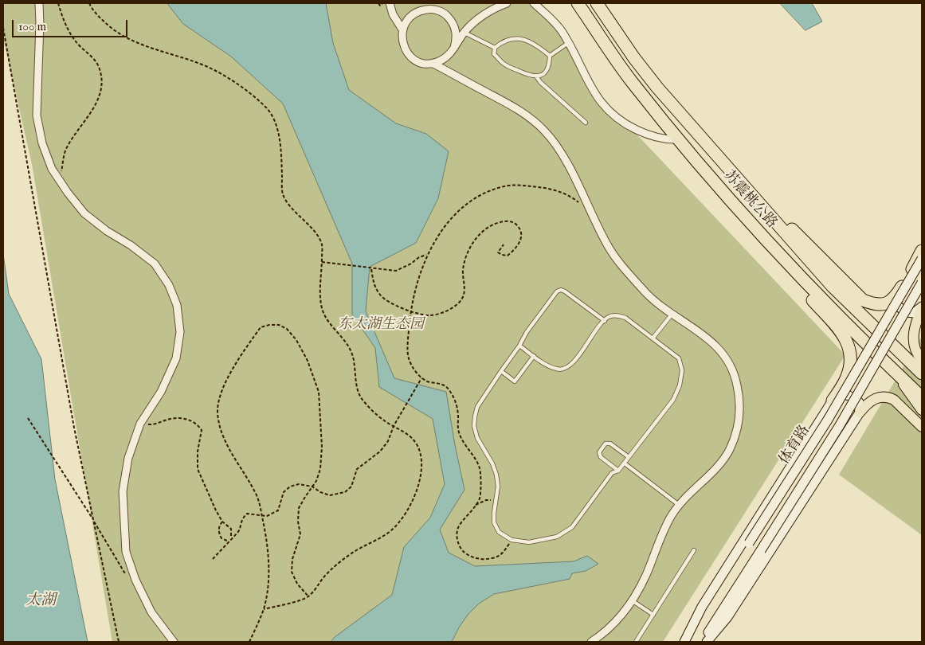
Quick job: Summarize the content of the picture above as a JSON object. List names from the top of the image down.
{
  "streets": {
    "highway": ["苏震桃公路"],
    "main road": ["体育路"]
  },
  "water": ["太湖"],
  "parks": ["东太湖生态园"],
  "scale_bar": "100 m"
}
